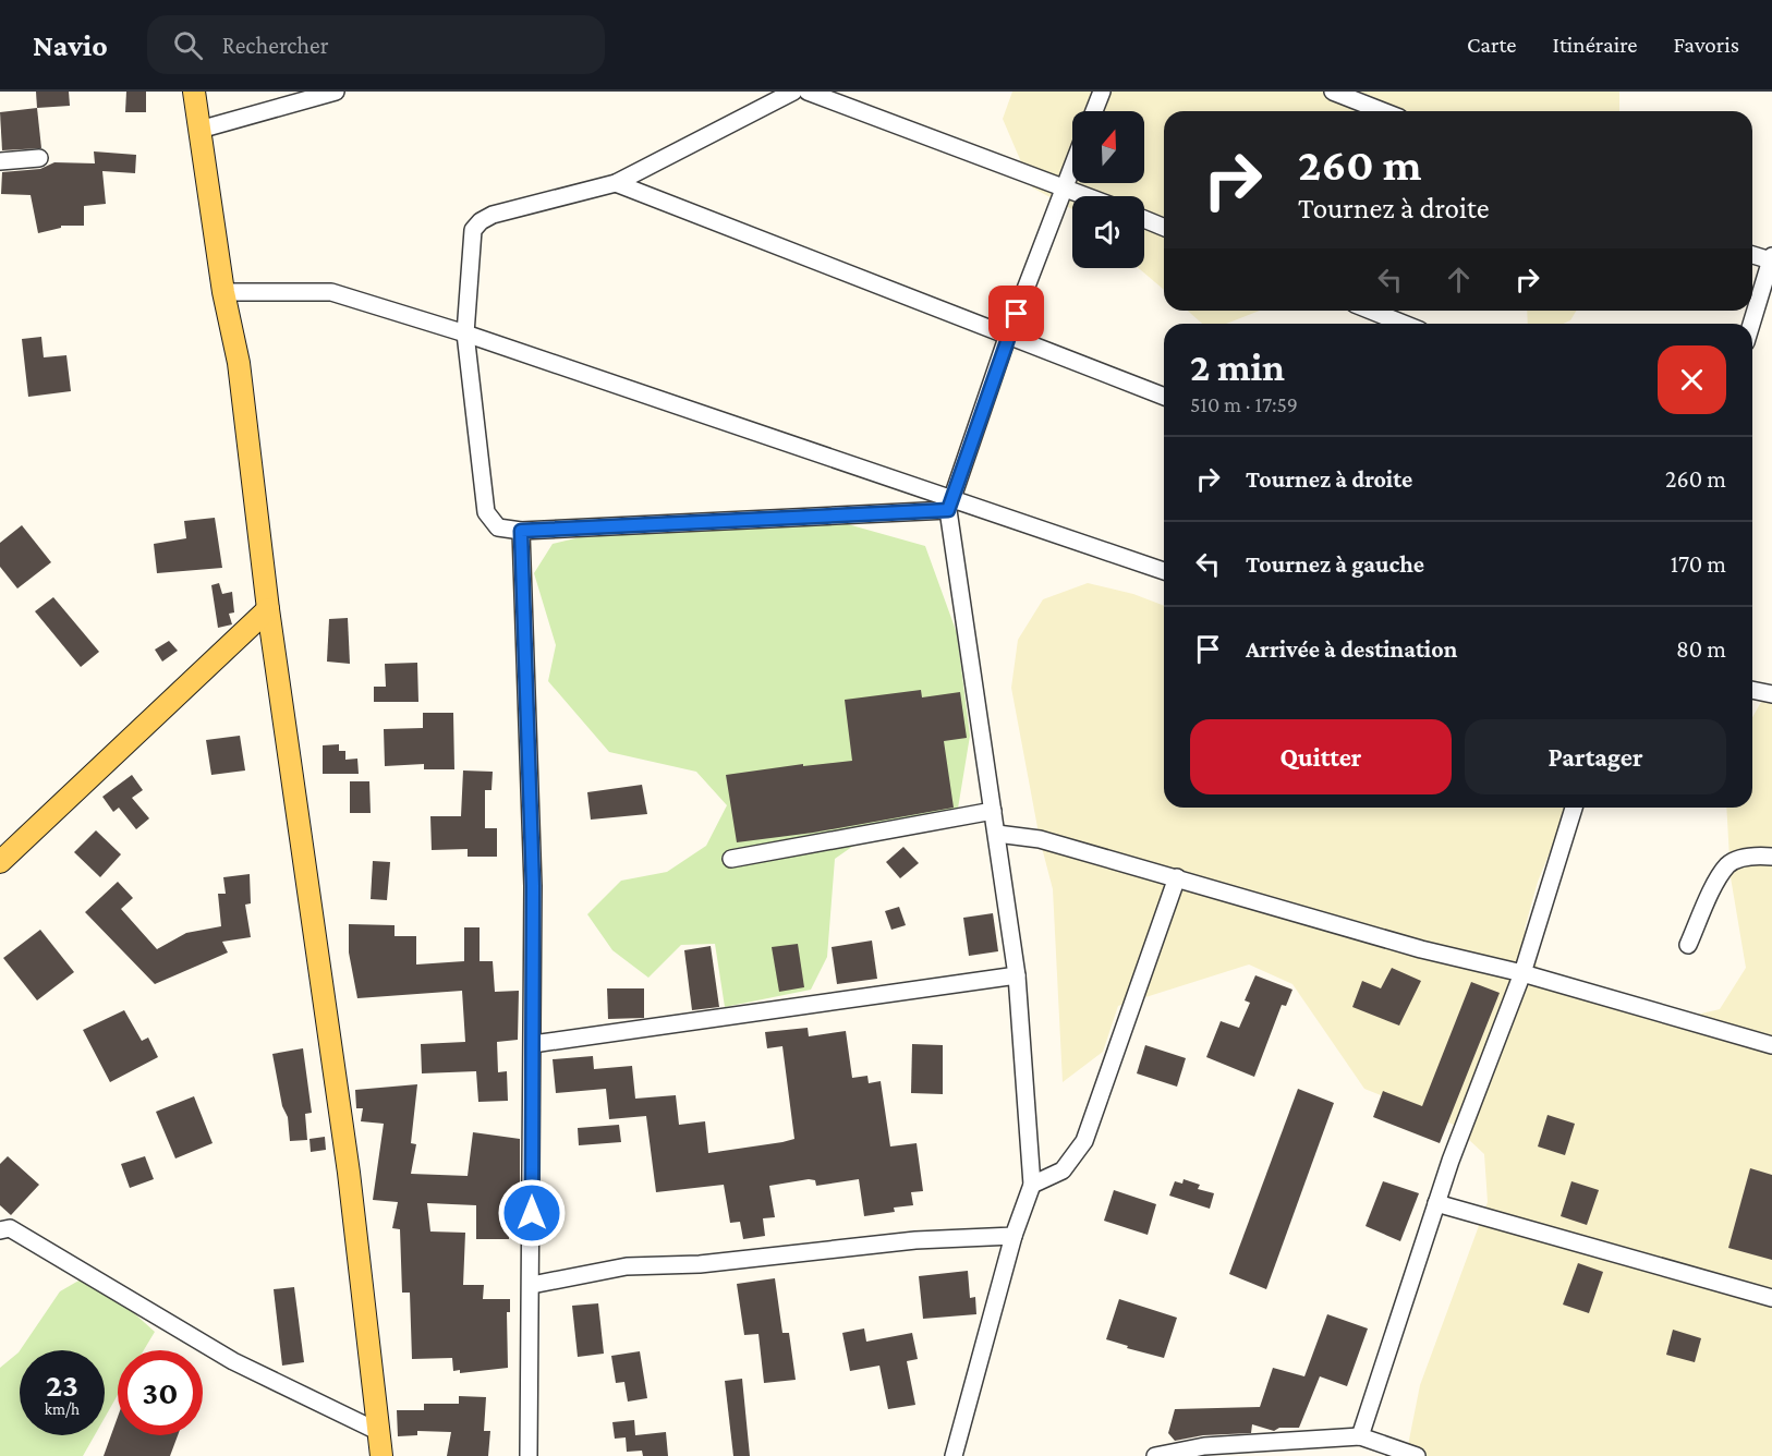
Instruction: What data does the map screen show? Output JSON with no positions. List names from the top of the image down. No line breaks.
{"north":"top","page":{"header":"Navio","search":"Rechercher","nav":["Carte","Itinéraire","Favoris"],"turn":["260 m","Tournez à droite"],"heading":["2 min","510 m · 17:59"],"list":[{"name":"Tournez à droite","value":"260 m"},{"name":"Tournez à gauche","value":"170 m"},{"name":"Arrivée à destination","value":"80 m"}],"buttons":["Quitter","Partager"],"speed":"23 km/h","limit":"30"}}
